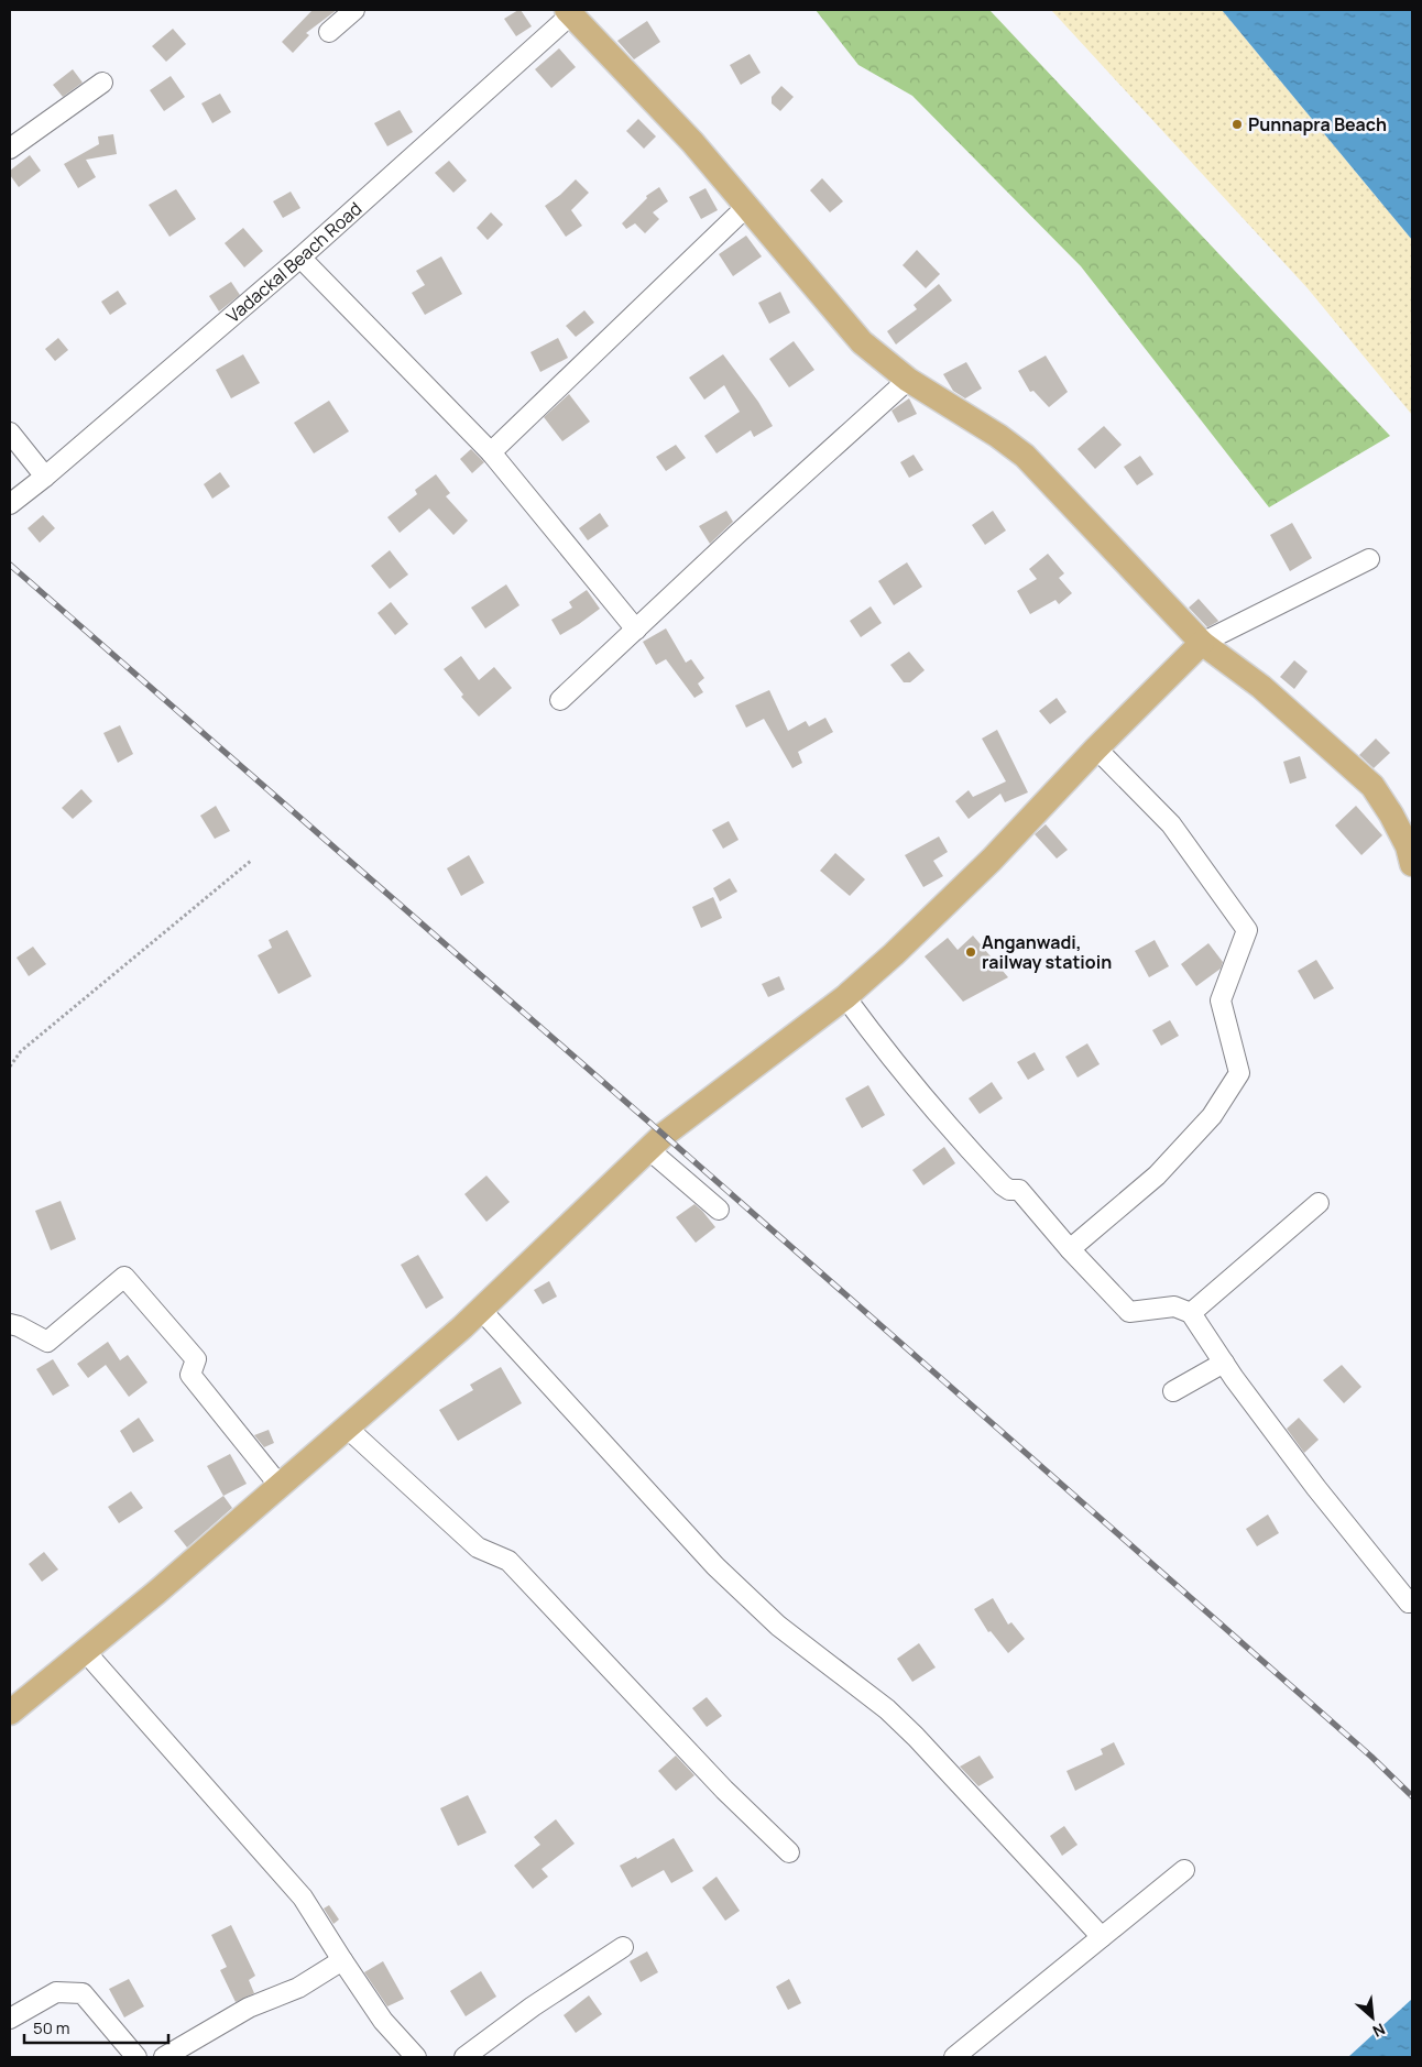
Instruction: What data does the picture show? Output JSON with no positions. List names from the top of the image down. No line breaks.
{"streets":{"street":["Vadackal Beach Road"]},"places":["Punnapra Beach","Anganwadi, railway statioin"],"scale_bar":"50 m","north":"bottom right"}
